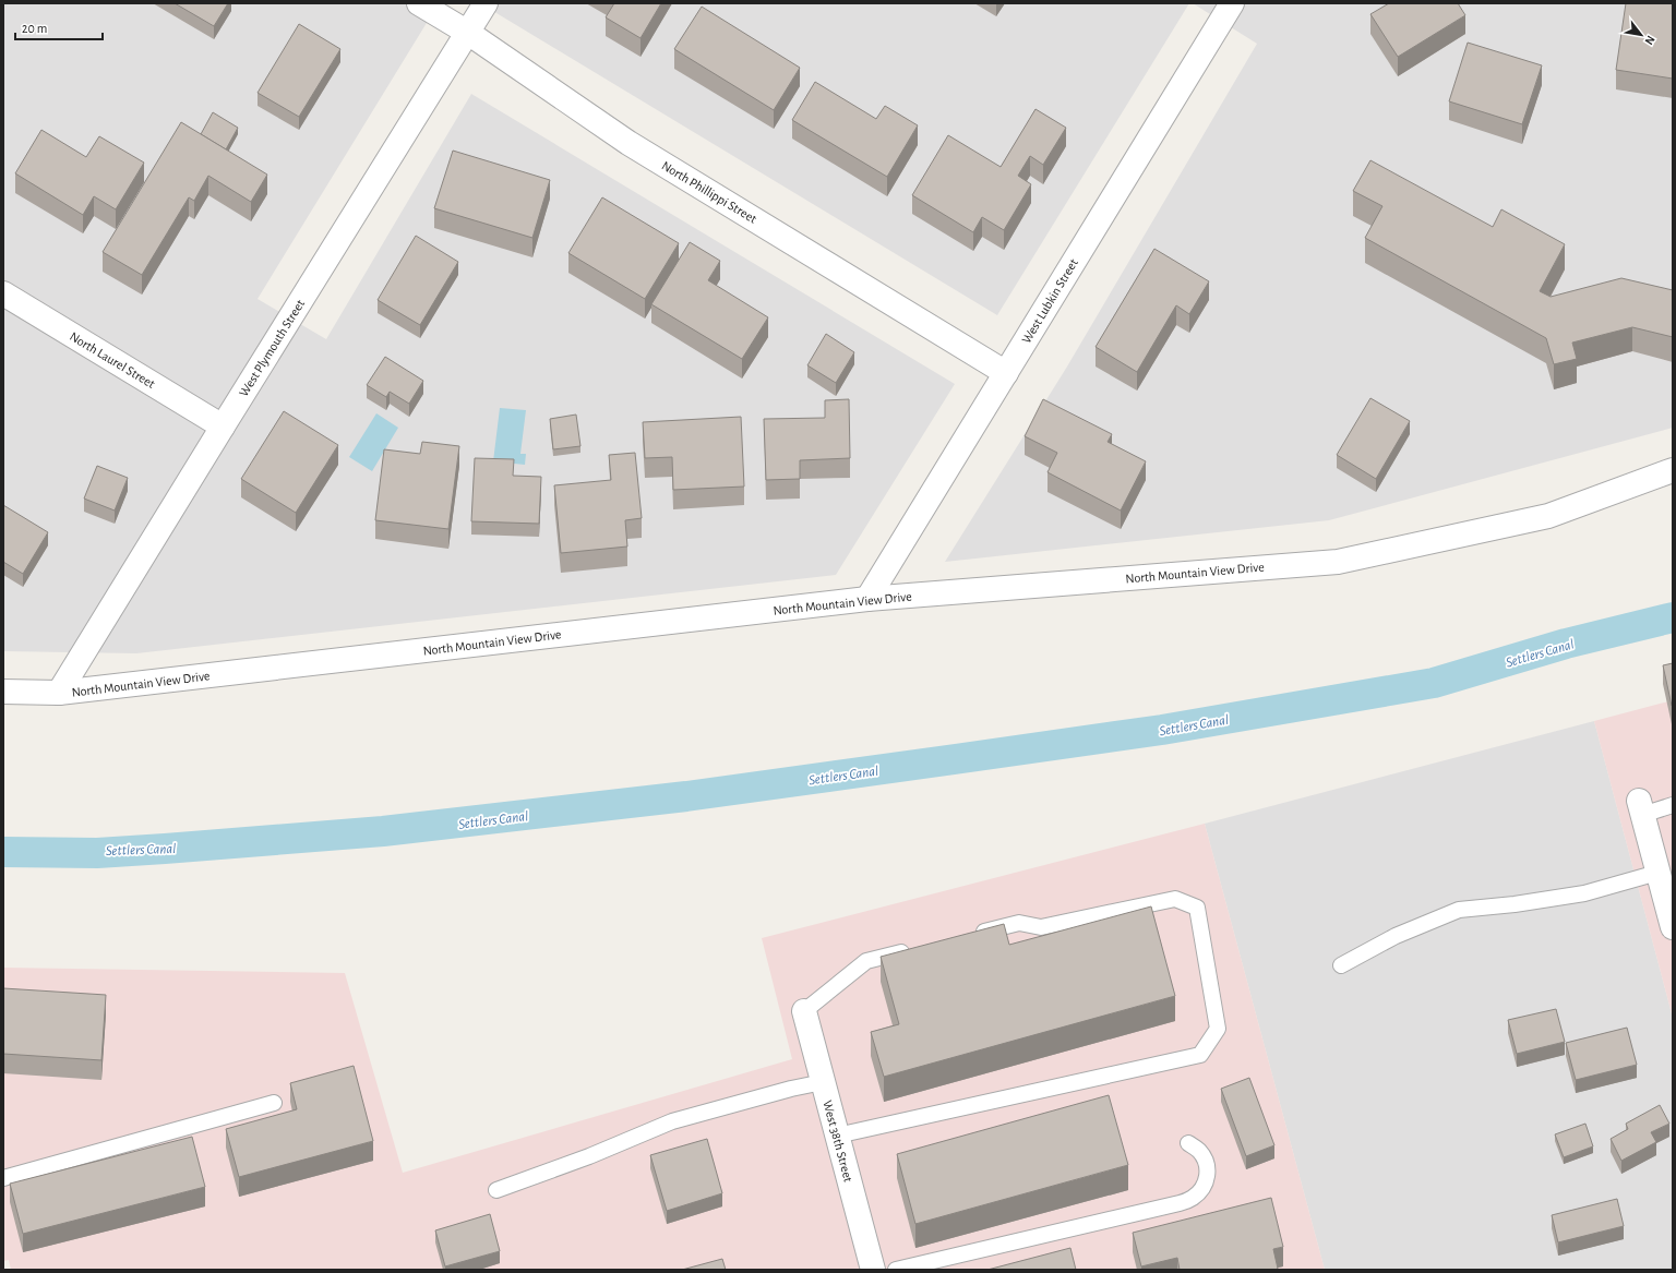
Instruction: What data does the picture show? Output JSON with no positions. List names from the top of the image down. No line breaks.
{"streets":{"street":["North Phillippi Street","West Lubkin Street","West Plymouth Street","North Laurel Street","North Mountain View Drive","West 38th Street"]},"crossings":[["North Phillippi Street","West Lubkin Street"],["North Phillippi Street","West Plymouth Street"],["West Lubkin Street","North Mountain View Drive"],["West Plymouth Street","North Laurel Street"],["West Plymouth Street","North Mountain View Drive"]],"water":["Settlers Canal"],"scale_bar":"20 m","north":"bottom right"}
